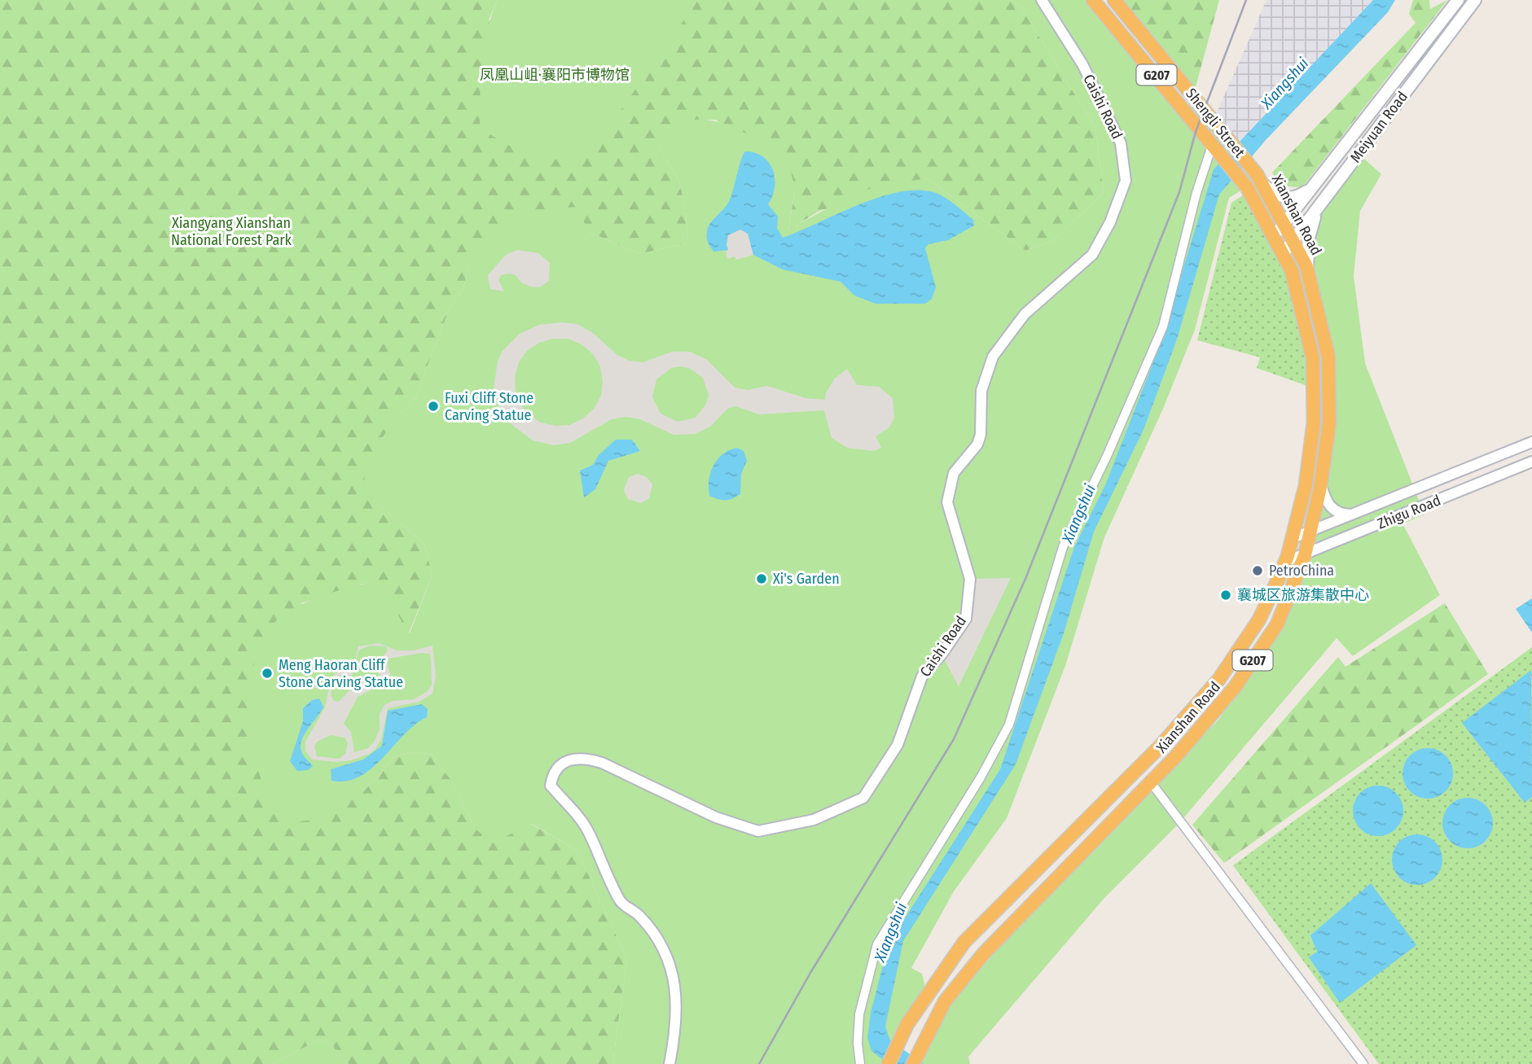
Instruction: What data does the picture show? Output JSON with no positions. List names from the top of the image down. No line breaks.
{"streets":{"highway":["G207","Shengli Street","Xianshan Road"],"main road":["Meiyuan Road"],"street":["Caishi Road","Zhigu Road"]},"crossings":[["Shengli Street","Xianshan Road"],["Meiyuan Road","Xianshan Road"],["Xianshan Road","Zhigu Road"]],"water":["Xiangshui"],"parks":["凤凰山岨·襄阳市博物馆","Xiangyang Xianshan National Forest Park"],"places":["Fuxi Cliff Stone Carving Statue","PetroChina","Xi's Garden","襄城区旅游集散中心","Meng Haoran Cliff Stone Carving Statue"]}
